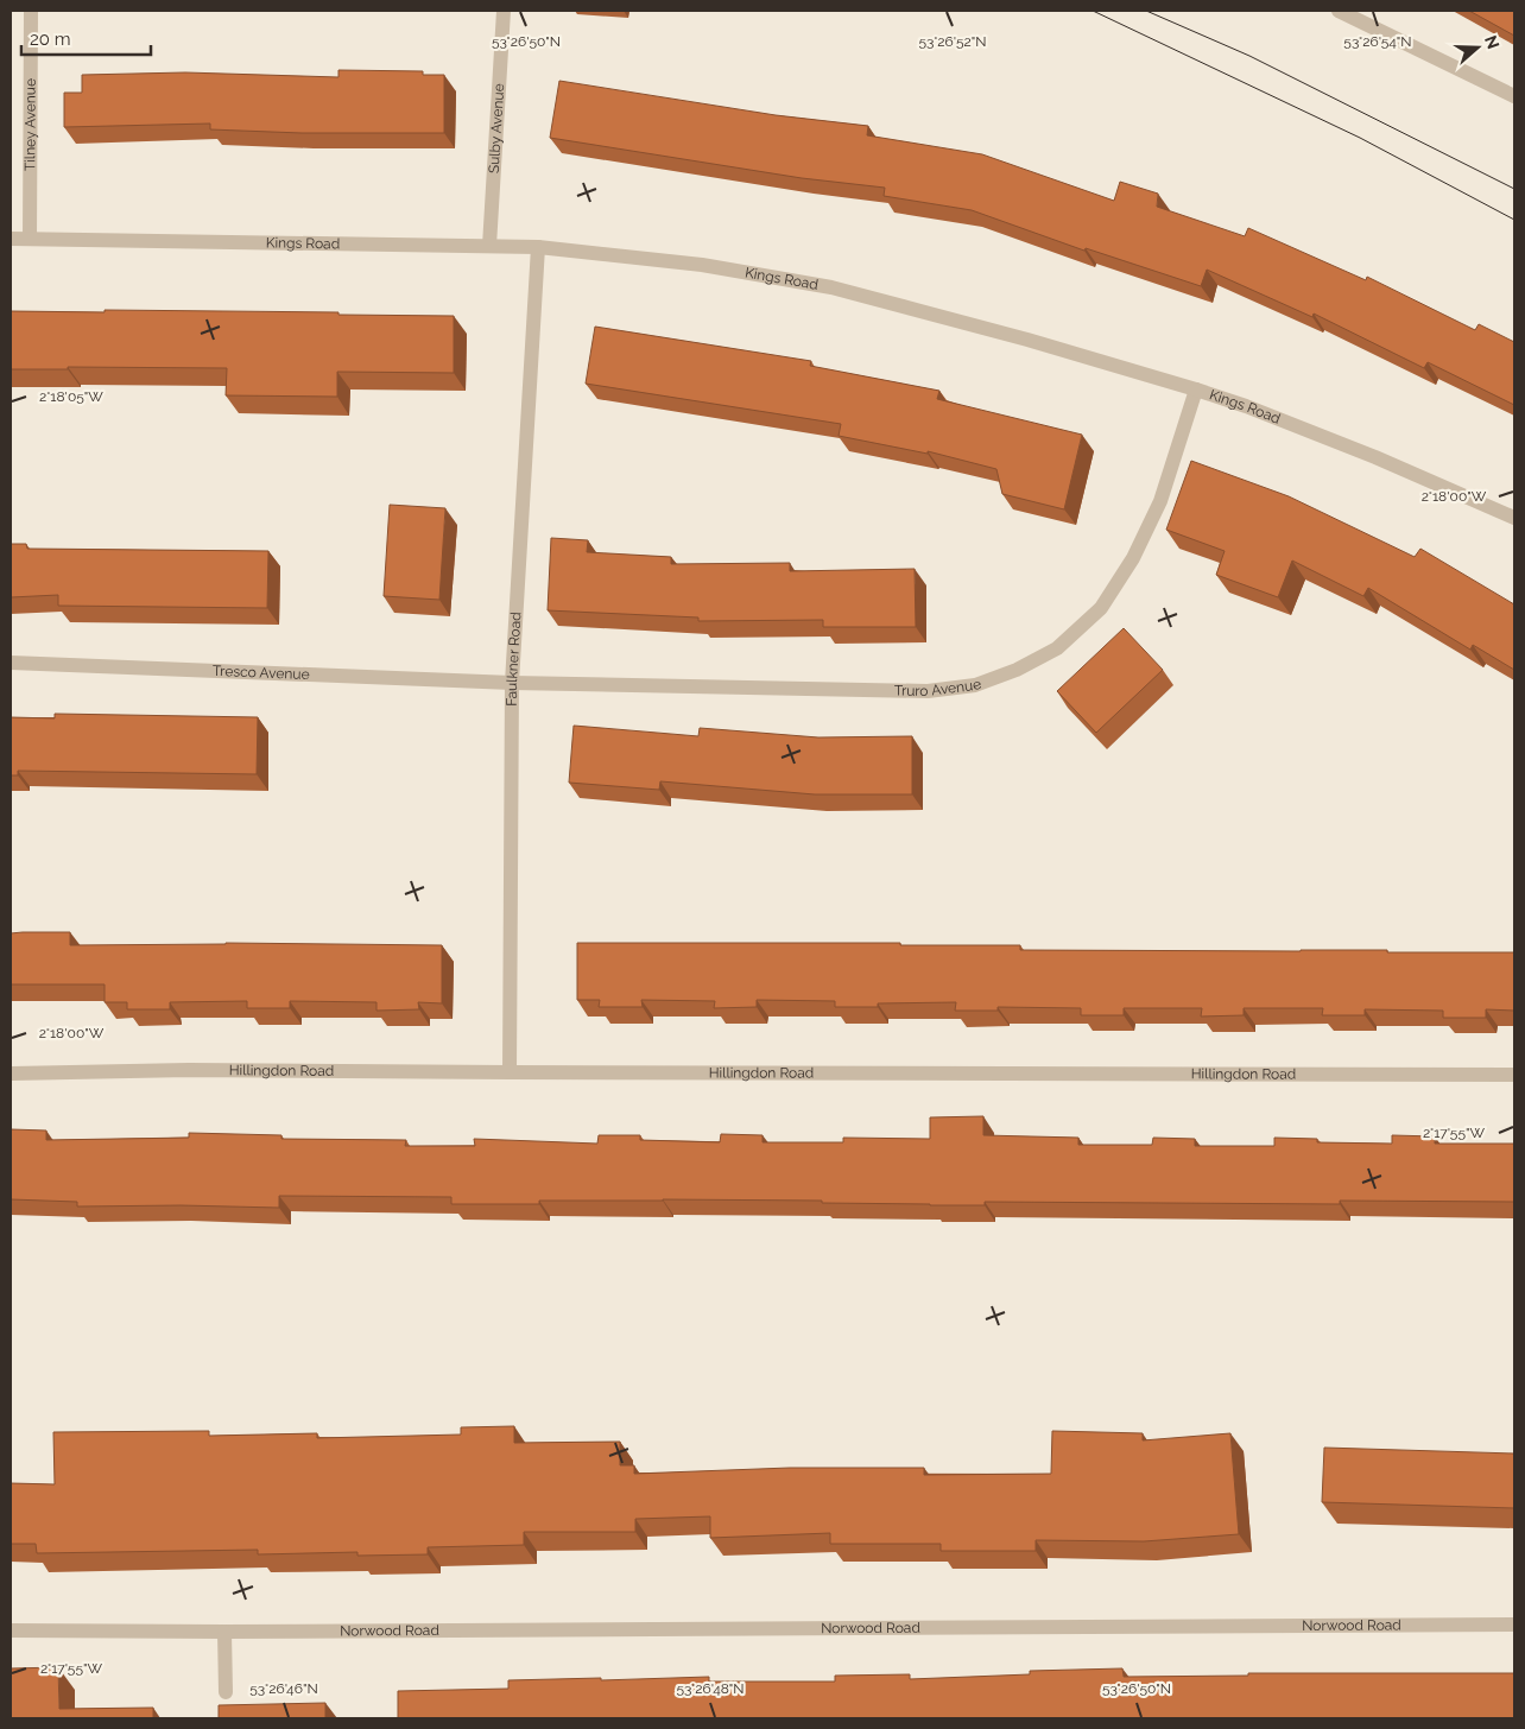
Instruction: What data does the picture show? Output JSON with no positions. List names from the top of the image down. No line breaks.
{"streets":{"street":["Tilney Avenue","Sulby Avenue","Kings Road","Faulkner Road","Tresco Avenue","Truro Avenue","Hillingdon Road","Norwood Road"]},"crossings":[["Tilney Avenue","Kings Road"],["Sulby Avenue","Kings Road"],["Kings Road","Faulkner Road"],["Kings Road","Truro Avenue"],["Faulkner Road","Tresco Avenue"],["Faulkner Road","Truro Avenue"],["Faulkner Road","Hillingdon Road"],["Tresco Avenue","Truro Avenue"]],"scale_bar":"20 m","north":"right","coordinates":["53°26'50\"N","53°26'54\"N","53°26'52\"N","2°18'05\"W","2°18'00\"W","2°17'55\"W","53°26'46\"N","53°26'48\"N"]}
